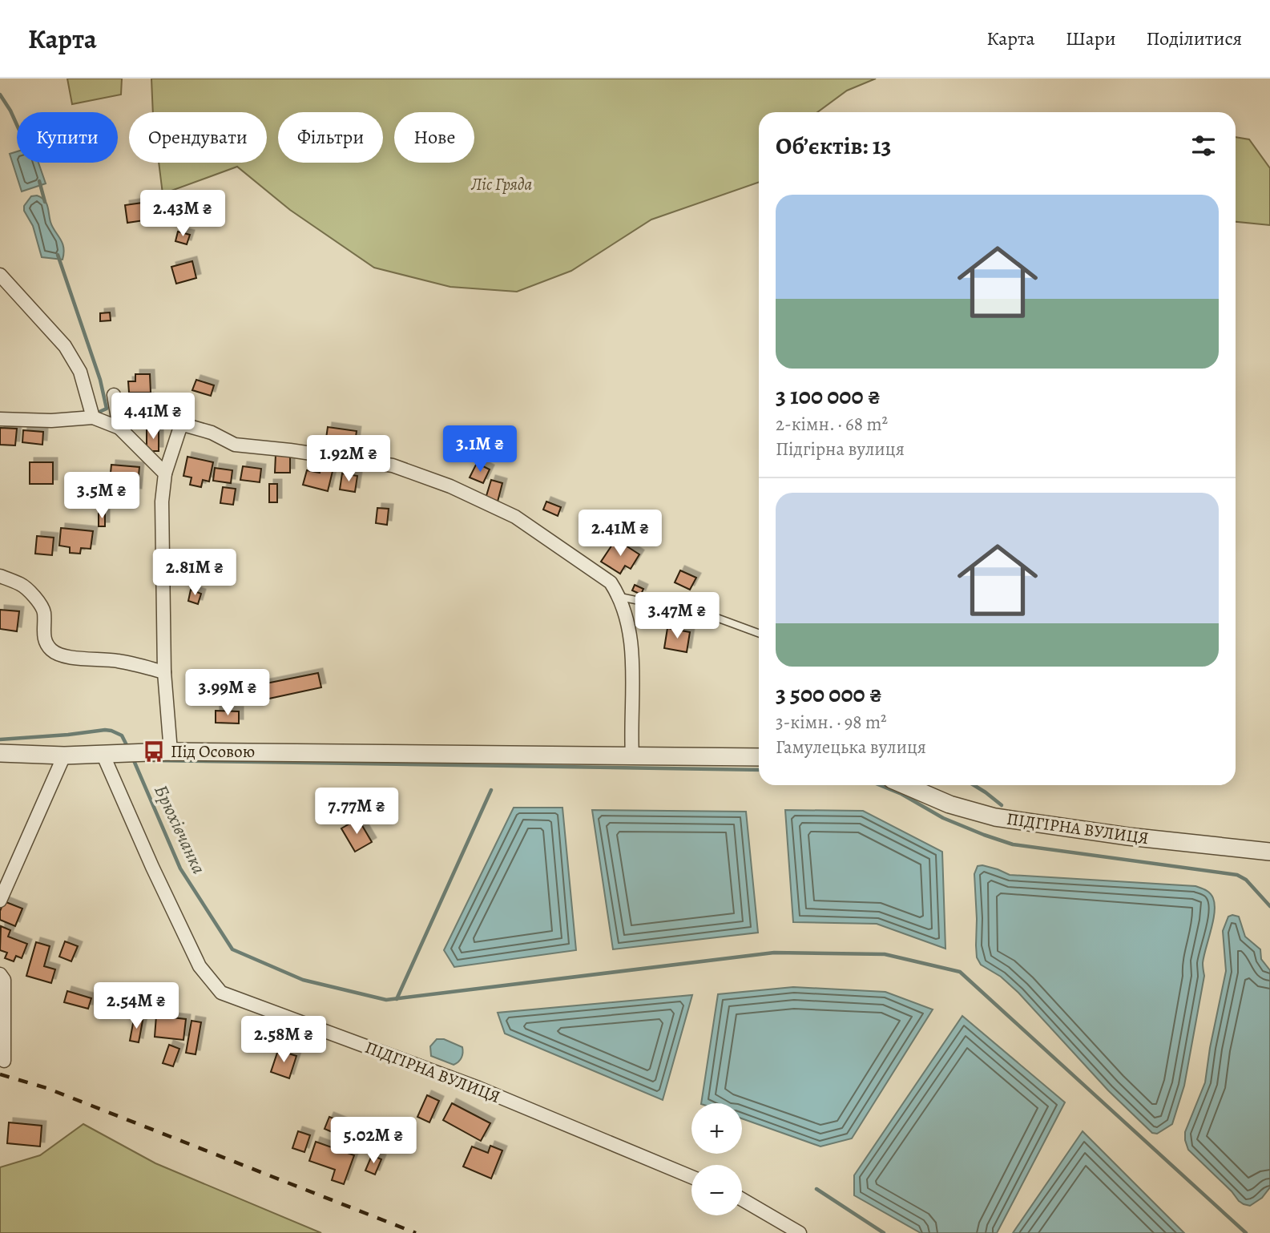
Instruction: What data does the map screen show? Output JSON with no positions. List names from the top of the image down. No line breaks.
{"streets":{"street":["ПІДГІРНА ВУЛИЦЯ"]},"water":["Брюхівчанка"],"parks":["Ліс Гряда"],"places":{"bus stop":["Під Осовою"]},"page":{"header":"Карта","nav":["Карта","Шари","Поділитися"],"chip":["Купити","Орендувати","Фільтри","Нове"],"heading":"Об’єктів: 13","list":[{"name":"3 100 000 ₴","note":"2-кімн. · 68 m² · Підгірна вулиця"},{"name":"3 500 000 ₴","note":"3-кімн. · 98 m² · Гамулецька вулиця"}],"price":["2.43M ₴","4.41M ₴","3.1M ₴","1.92M ₴","3.5M ₴","2.41M ₴","2.81M ₴","3.47M ₴","3.99M ₴","7.77M ₴","2.54M ₴","2.58M ₴","5.02M ₴"],"map_buttons":["+","−"]}}
